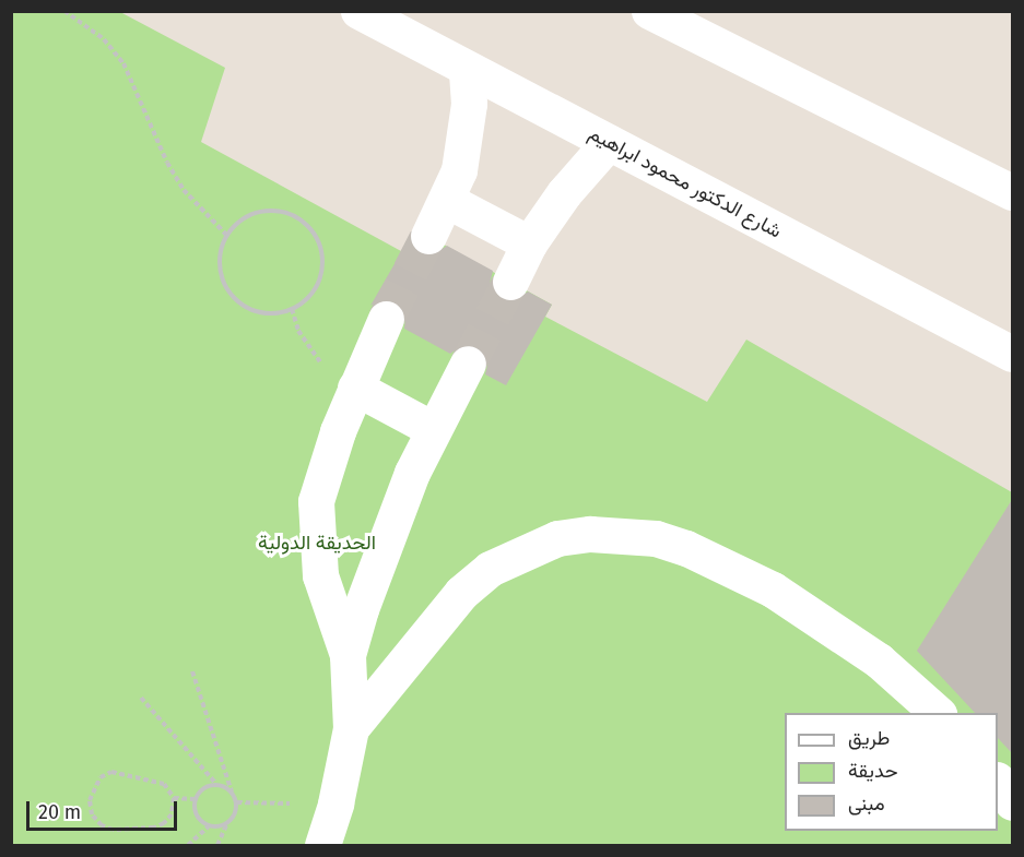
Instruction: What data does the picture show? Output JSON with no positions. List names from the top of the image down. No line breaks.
{"streets":{"street":["شارع الدكتور محمود ابراهيم"]},"parks":["الحديقة الدولية"],"legend":["طريق","حديقة","مبنى"],"scale_bar":"20 m"}
